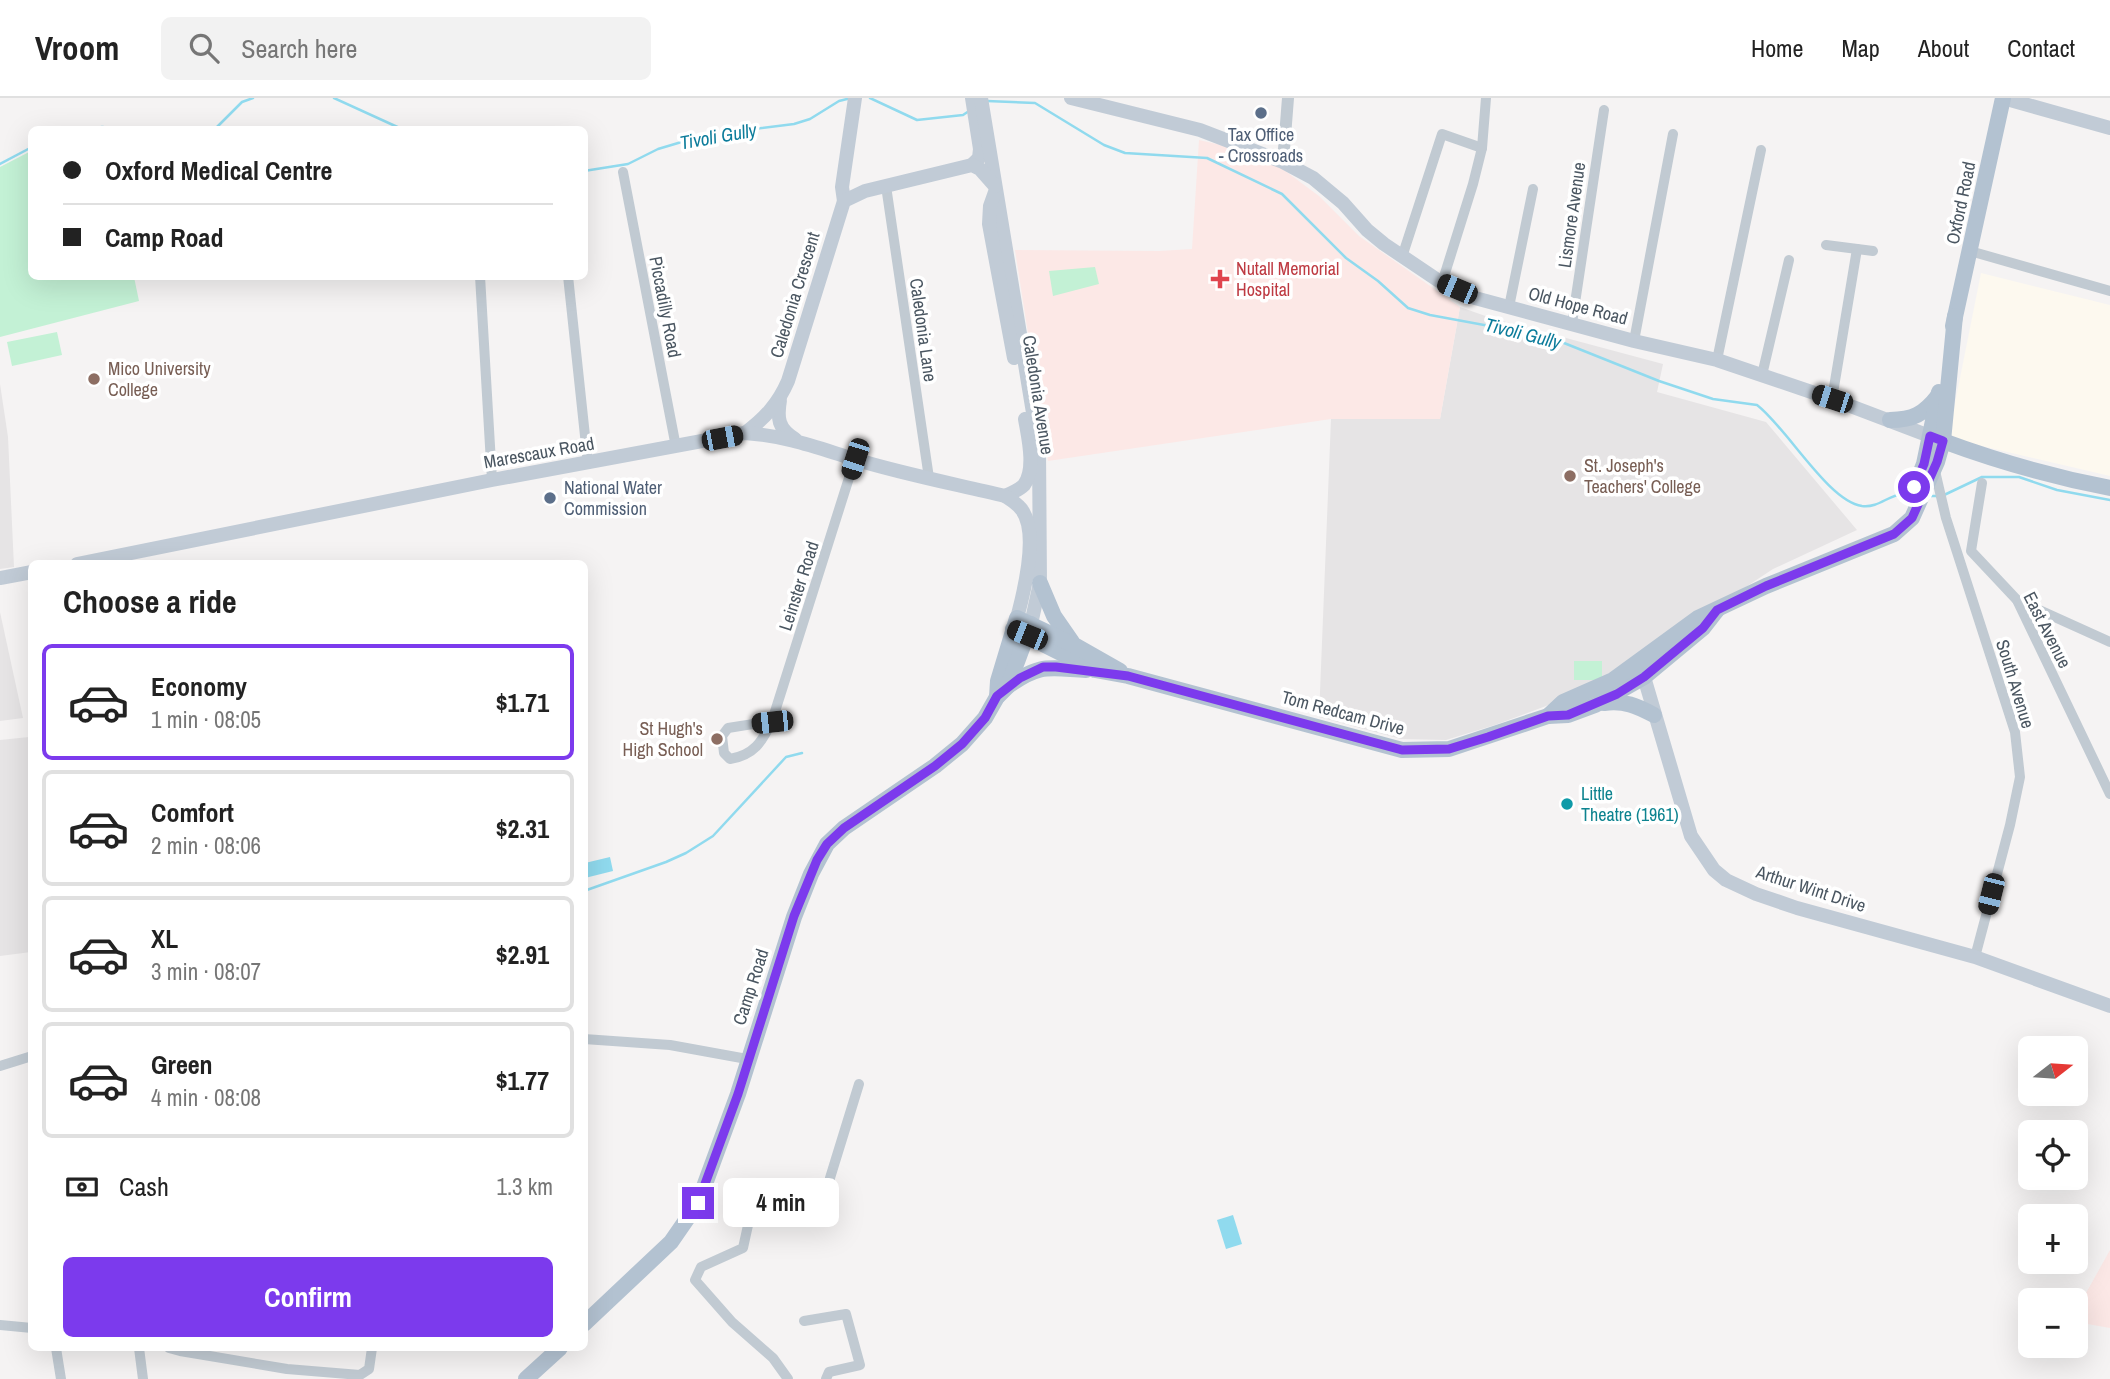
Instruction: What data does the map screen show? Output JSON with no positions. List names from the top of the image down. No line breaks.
{"streets":{"main road":["Oxford Road","Caledonia Crescent","Old Hope Road","Caledonia Avenue","Marescaux Road","Tom Redcam Drive","Arthur Wint Drive","Camp Road"],"street":["Lismore Avenue","Piccadilly Road","Caledonia Lane","Leinster Road","East Avenue","South Avenue"]},"crossings":[["Oxford Road","Old Hope Road"],["Oxford Road","Tom Redcam Drive"],["Lismore Avenue","Old Hope Road"],["Caledonia Crescent","Marescaux Road"],["Old Hope Road","Tom Redcam Drive"],["Piccadilly Road","Marescaux Road"],["Caledonia Lane","Marescaux Road"],["Caledonia Avenue","Marescaux Road"],["Caledonia Avenue","Tom Redcam Drive"],["Caledonia Avenue","Camp Road"],["Marescaux Road","Leinster Road"],["South Avenue","Tom Redcam Drive"],["South Avenue","Arthur Wint Drive"],["Tom Redcam Drive","Arthur Wint Drive"],["Tom Redcam Drive","Camp Road"]],"water":["Tivoli Gully"],"places":{"other":["Tax Office - Crossroads","Mico University College","St. Joseph's Teachers' College","National Water Commission","St Hugh's High School","Little Theatre (1961)"],"health":["Nutall Memorial Hospital"]},"north":"right","page":{"header":"Vroom","search":"Search here","nav":["Home","Map","About","Contact"],"banner":["Oxford Medical Centre","Camp Road"],"heading":"Choose a ride","list":[{"name":"Economy","note":"1 min · 08:05","value":"$1.71"},{"name":"Comfort","note":"2 min · 08:06","value":"$2.31"},{"name":"XL","note":"3 min · 08:07","value":"$2.91"},{"name":"Green","note":"4 min · 08:08","value":"$1.77"}],"map_buttons":["+","−"],"pay":["Cash","1.3 km"],"bubble":"4 min","buttons":"Confirm"}}
